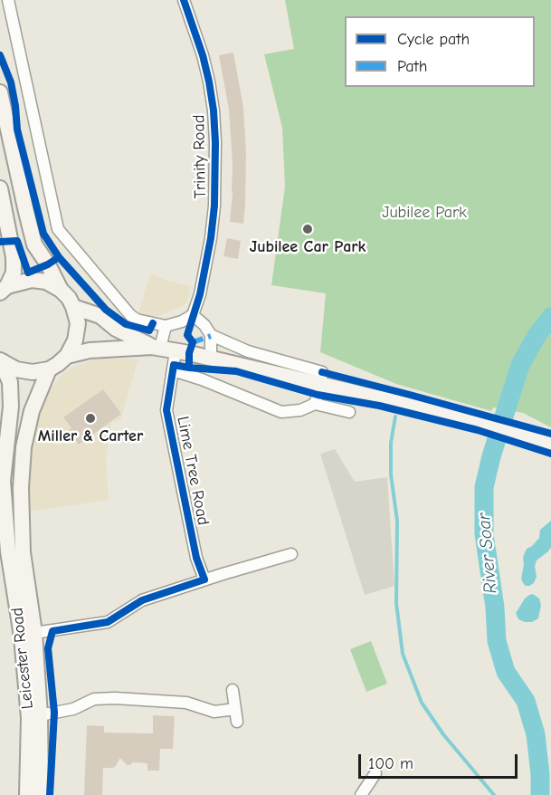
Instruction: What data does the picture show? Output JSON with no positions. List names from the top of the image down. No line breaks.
{"streets":{"main road":["Leicester Road"],"street":["Trinity Road","Lime Tree Road"]},"water":["River Soar"],"parks":["Jubilee Park"],"places":["Jubilee Car Park","Miller & Carter"],"legend":["Cycle path","Path"],"scale_bar":"100 m"}
